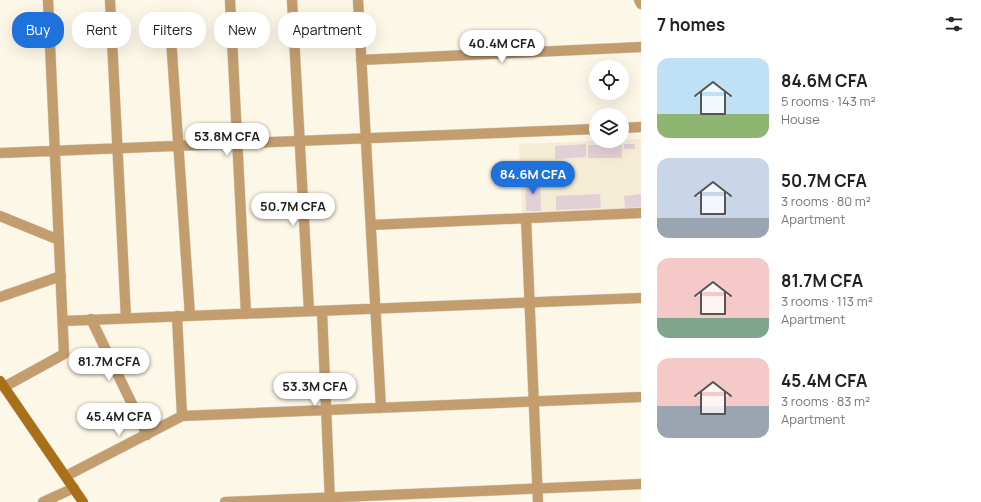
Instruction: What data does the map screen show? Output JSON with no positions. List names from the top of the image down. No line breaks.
{"page":{"heading":"7 homes","chip":["Buy","Rent","Filters","New","Apartment"],"price":["40.4M CFA","53.8M CFA","84.6M CFA","50.7M CFA","81.7M CFA","53.3M CFA","45.4M CFA"],"list":[{"name":"84.6M CFA","note":"5 rooms · 143 m² · House"},{"name":"50.7M CFA","note":"3 rooms · 80 m² · Apartment"},{"name":"81.7M CFA","note":"3 rooms · 113 m² · Apartment"},{"name":"45.4M CFA","note":"3 rooms · 83 m² · Apartment"}]}}
